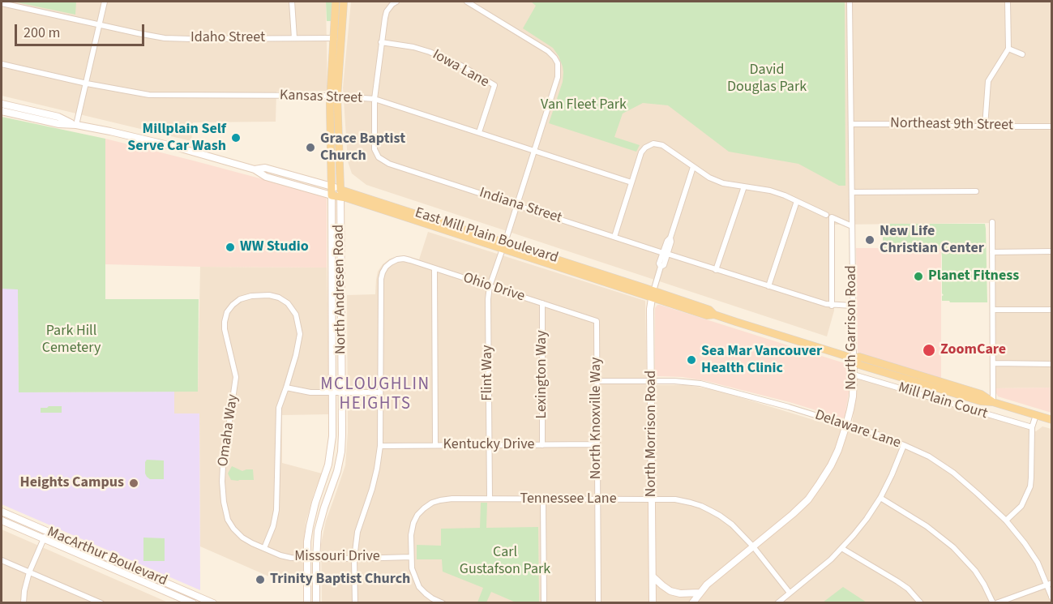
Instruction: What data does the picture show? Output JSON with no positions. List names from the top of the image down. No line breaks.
{"streets":{"main road":["East Mill Plain Boulevard","North Andresen Road"],"street":["Idaho Street","Iowa Lane","Kansas Street","Northeast 9th Street","Indiana Street","Ohio Drive","North Garrison Road","Flint Way","Lexington Way","Mill Plain Court","North Knoxville Way","Delaware Lane","Omaha Way","North Morrison Road","Kentucky Drive","Tennessee Lane","MacArthur Boulevard","Missouri Drive"]},"crossings":[["Idaho Street","North Andresen Road"],["Iowa Lane","Kansas Street"],["Kansas Street","Indiana Street"],["Kansas Street","North Andresen Road"],["Kansas Street","Flint Way"],["Northeast 9th Street","North Garrison Road"],["Indiana Street","North Garrison Road"],["Indiana Street","Flint Way"],["Indiana Street","North Morrison Road"],["East Mill Plain Boulevard","North Andresen Road"],["East Mill Plain Boulevard","North Garrison Road"],["East Mill Plain Boulevard","Flint Way"],["East Mill Plain Boulevard","North Morrison Road"],["Ohio Drive","Flint Way"],["Ohio Drive","Lexington Way"],["Ohio Drive","North Knoxville Way"],["North Andresen Road","Missouri Drive"],["North Garrison Road","Mill Plain Court"],["North Garrison Road","Delaware Lane"],["North Garrison Road","Tennessee Lane"],["Flint Way","Kentucky Drive"],["Flint Way","Tennessee Lane"],["Lexington Way","Kentucky Drive"],["North Knoxville Way","Delaware Lane"],["North Knoxville Way","Kentucky Drive"],["North Knoxville Way","Tennessee Lane"],["Delaware Lane","North Morrison Road"],["Omaha Way","Missouri Drive"],["North Morrison Road","Tennessee Lane"],["Tennessee Lane","Missouri Drive"]],"districts":["MCLOUGHLIN HEIGHTS"],"parks":["David Douglas Park","Van Fleet Park","Park Hill Cemetery","Carl Gustafson Park"],"places":["Millplain Self Serve Car Wash","Grace Baptist Church","New Life Christian Center","WW Studio","Planet Fitness","ZoomCare","Sea Mar Vancouver Health Clinic","Heights Campus","Trinity Baptist Church"],"scale_bar":"200 m"}
